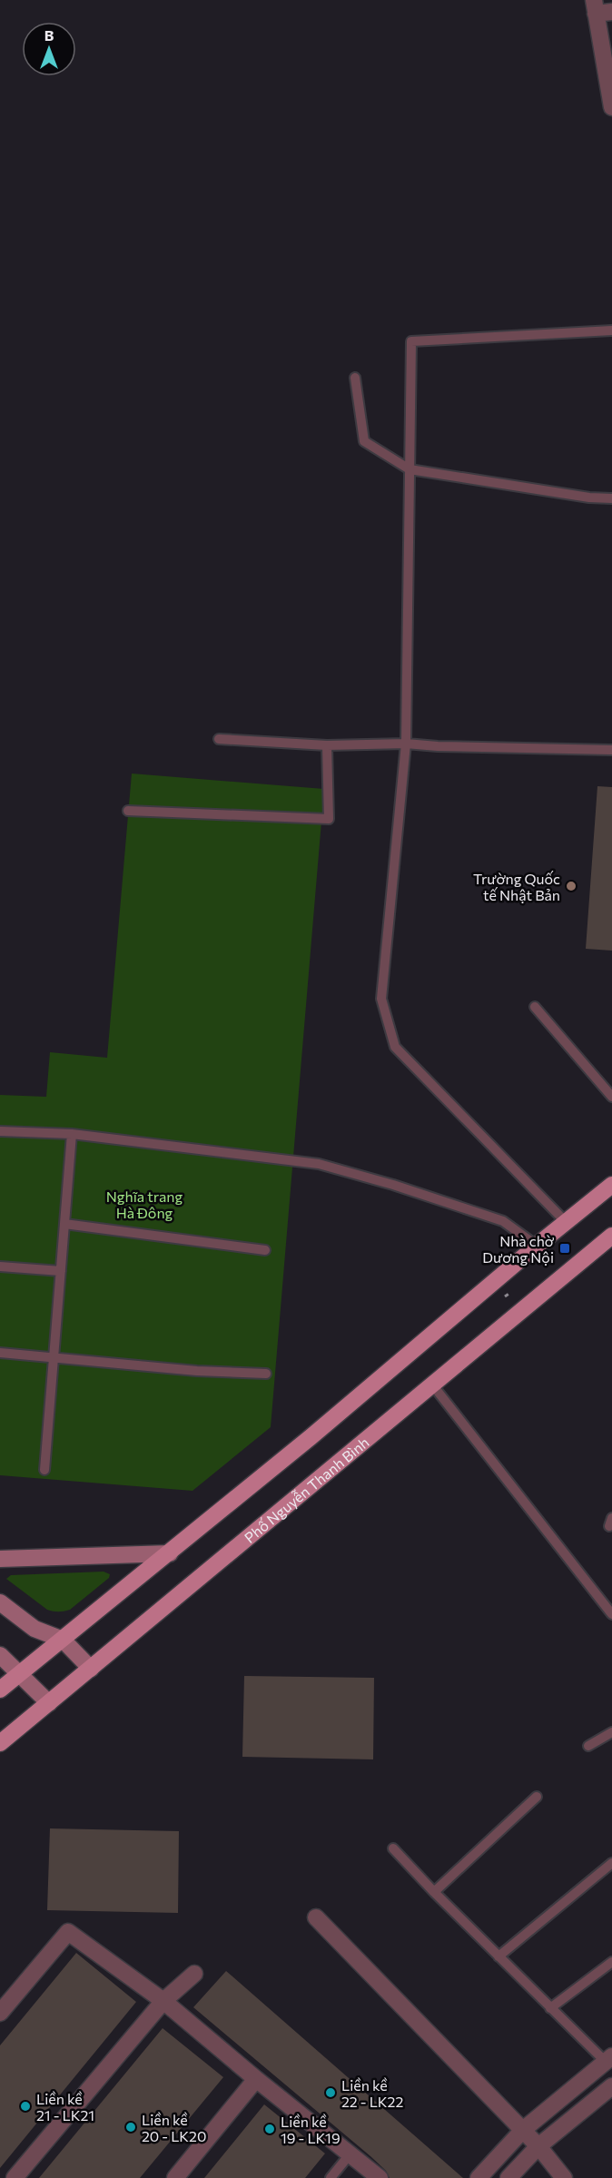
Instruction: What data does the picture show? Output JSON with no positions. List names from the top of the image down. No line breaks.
{"streets":{"main road":["Phố Nguyễn Thanh Bình"]},"parks":["Nghĩa trang Hà Đông"],"places":{"other":["Trường Quốc tế Nhật Bản","Liền kề 22 - LK22","Liền kề 21 - LK21","Liền kề 20 - LK20","Liền kề 19 - LK19"],"transit":["Nhà chờ Dương Nội"]},"north":"top"}
